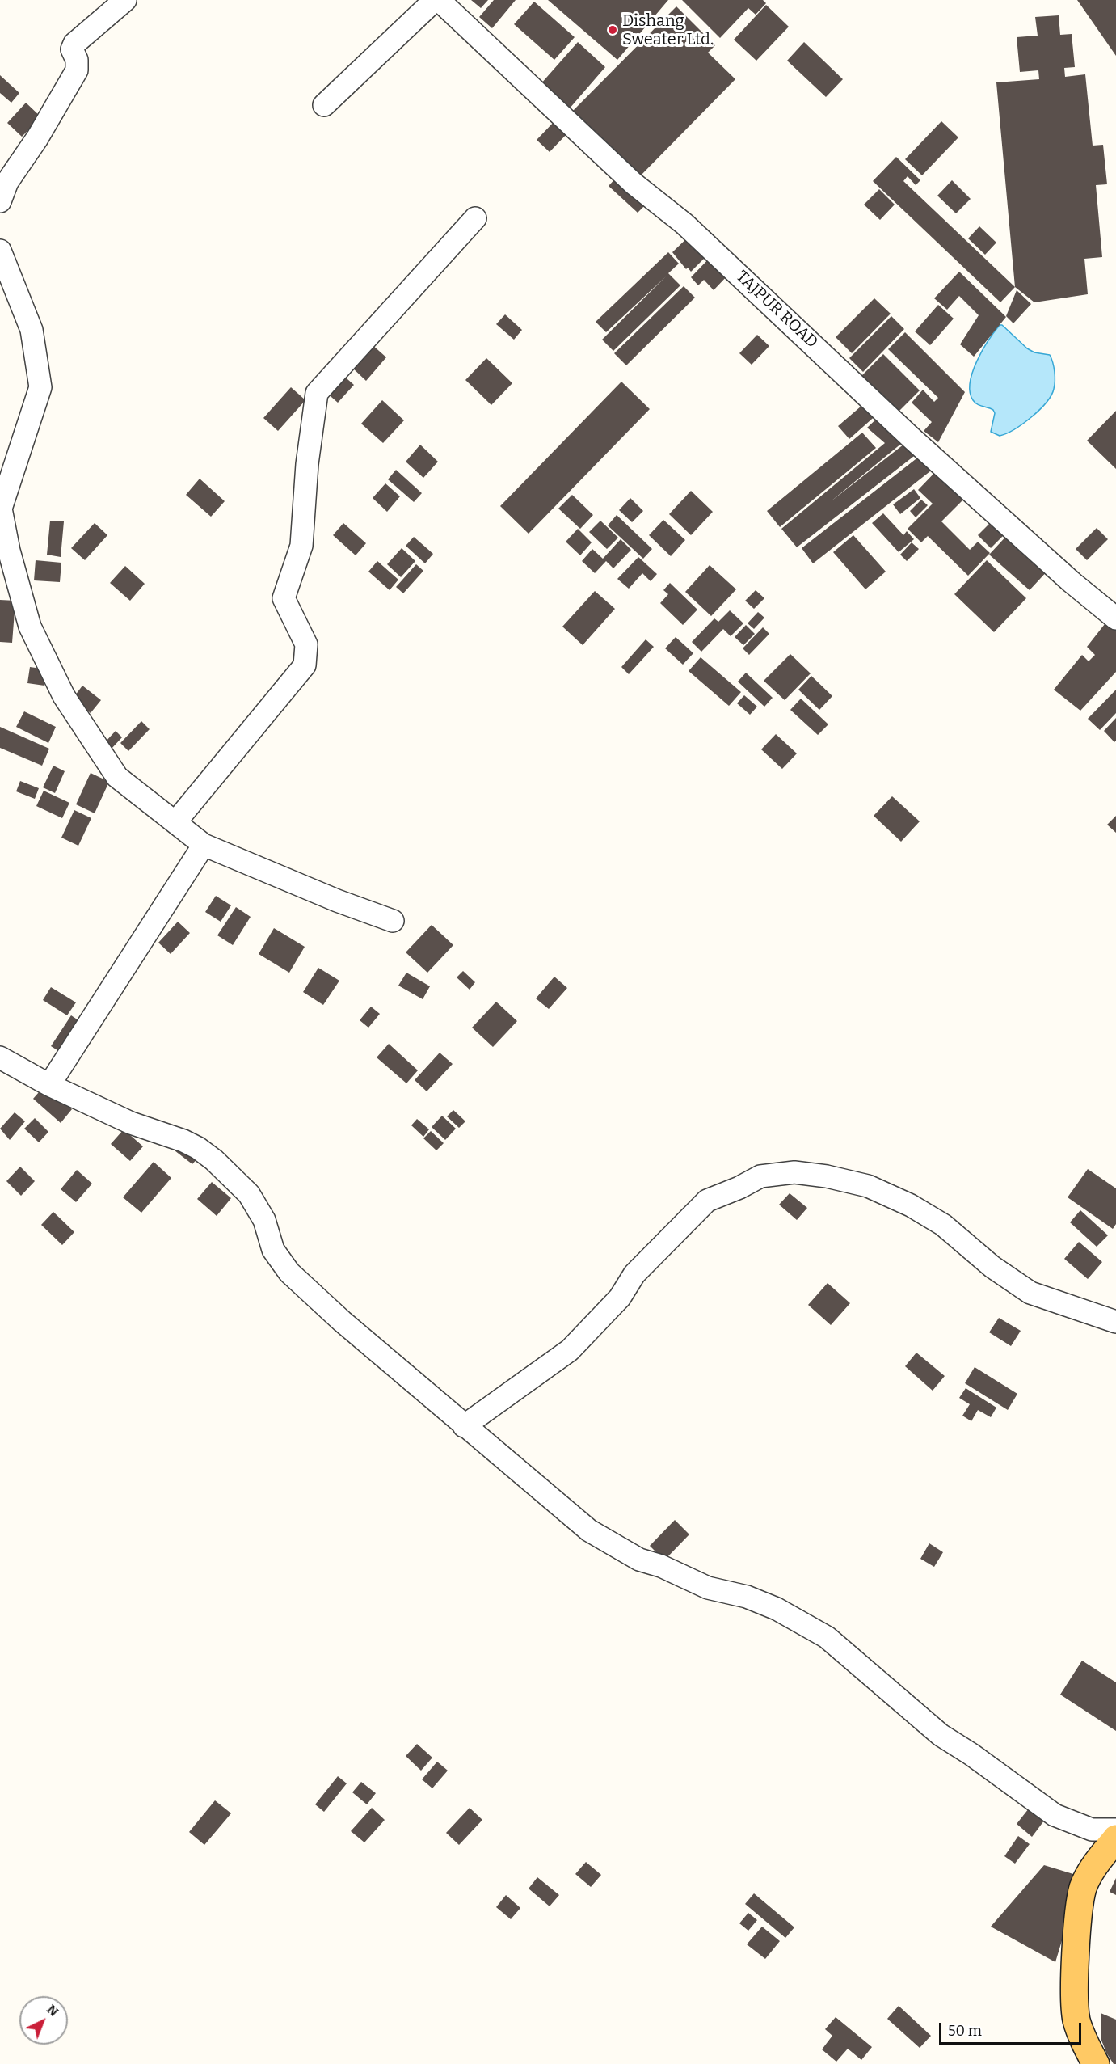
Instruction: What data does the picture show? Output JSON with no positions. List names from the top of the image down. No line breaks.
{"streets":{"street":["TAJPUR ROAD"]},"places":["Dishang Sweater Ltd."],"scale_bar":"50 m","north":"top right"}
